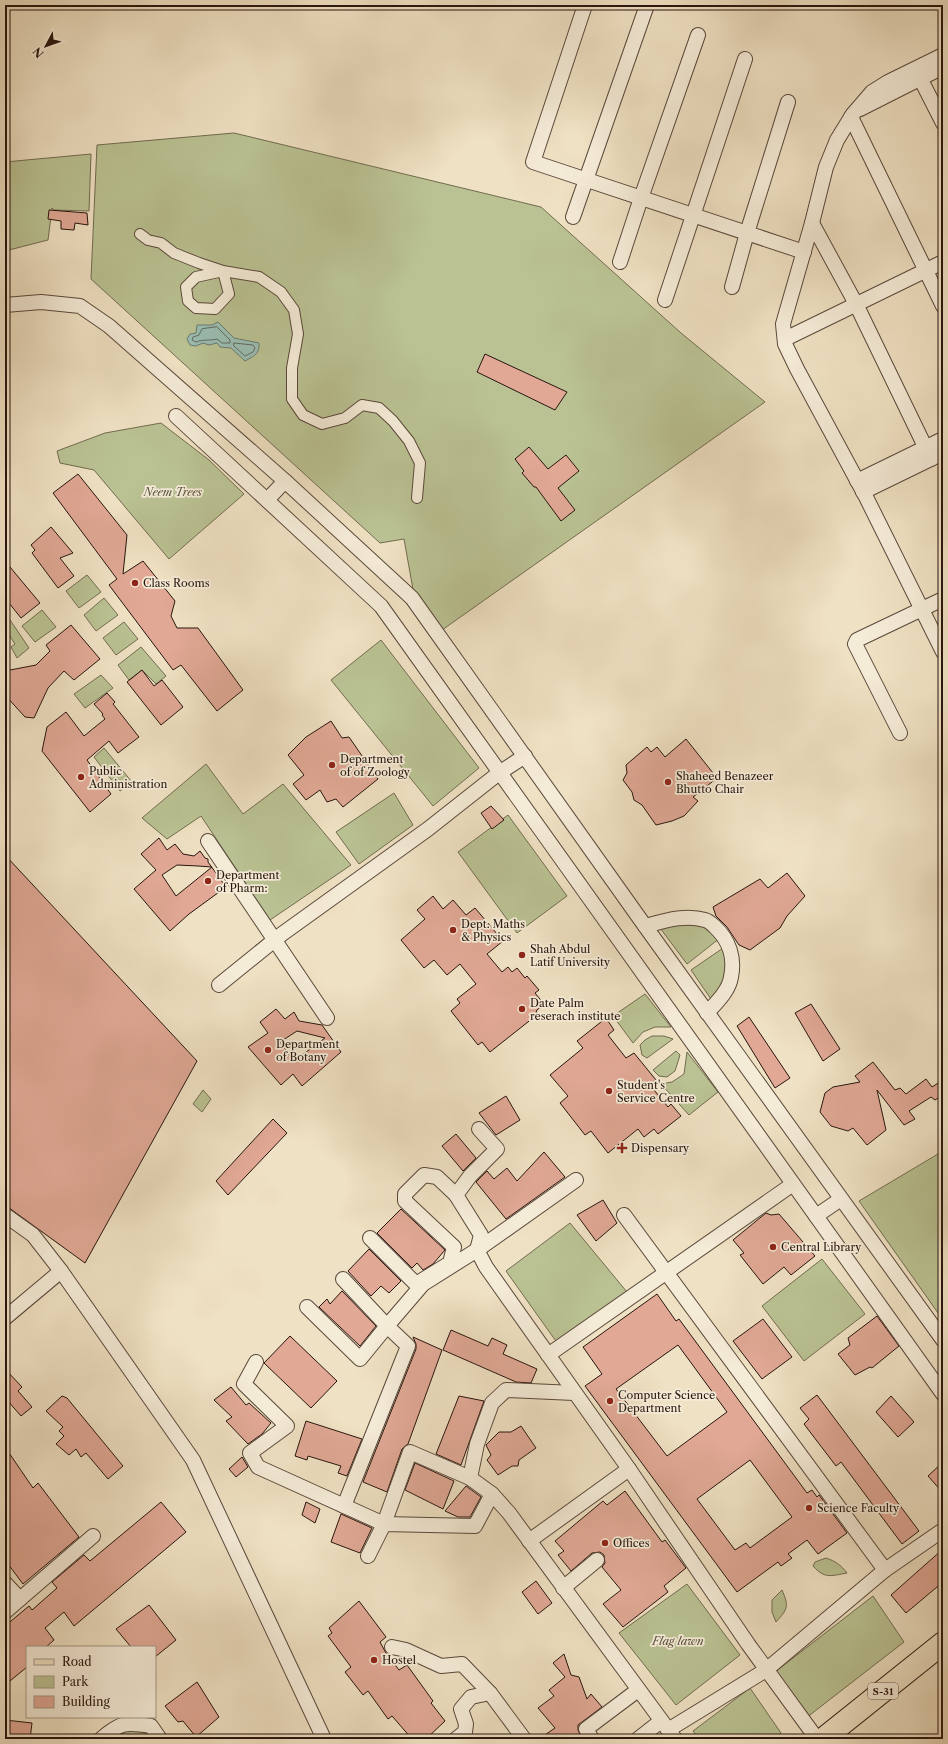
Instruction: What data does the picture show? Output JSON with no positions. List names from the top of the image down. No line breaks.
{"streets":{"main road":["S-31"]},"parks":["Neem Trees","Flag lawn"],"places":{"other":["Class Rooms","Department of of Zoology","Public Administration","Shaheed Benazeer Bhutto Chair","Department of Pharm:","Dept. Maths & Physics","Shah Abdul Latif University","Date Palm reserach institute","Department of Botany","Student's Service Centre","Central Library","Computer Science Department","Science Faculty","Offices","Hostel"],"health":["Dispensary"]},"legend":["Road","Park","Building"],"north":"bottom left"}
